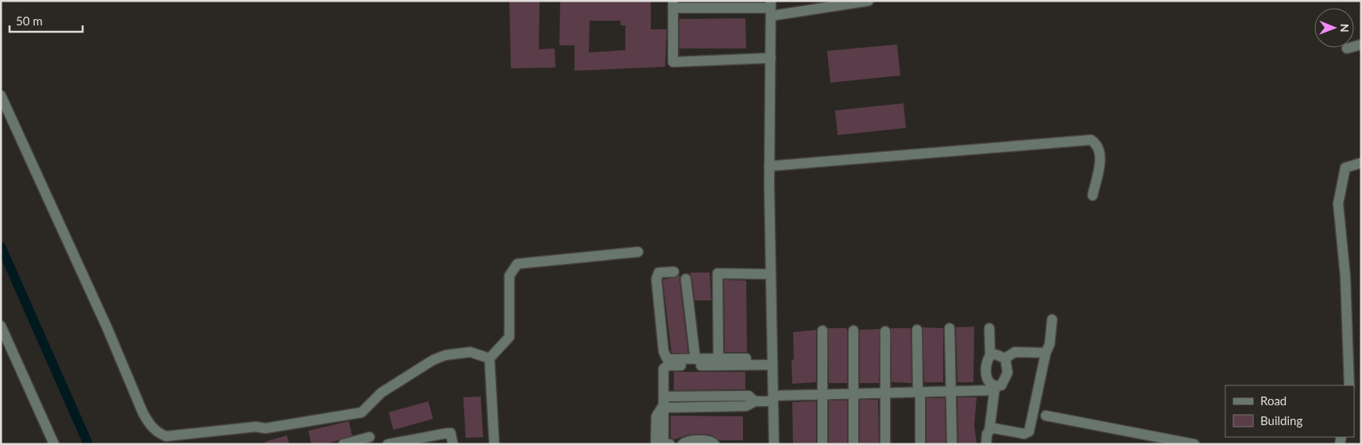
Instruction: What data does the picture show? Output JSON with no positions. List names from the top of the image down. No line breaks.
{"legend":["Road","Building"],"scale_bar":"50 m","north":"right"}
